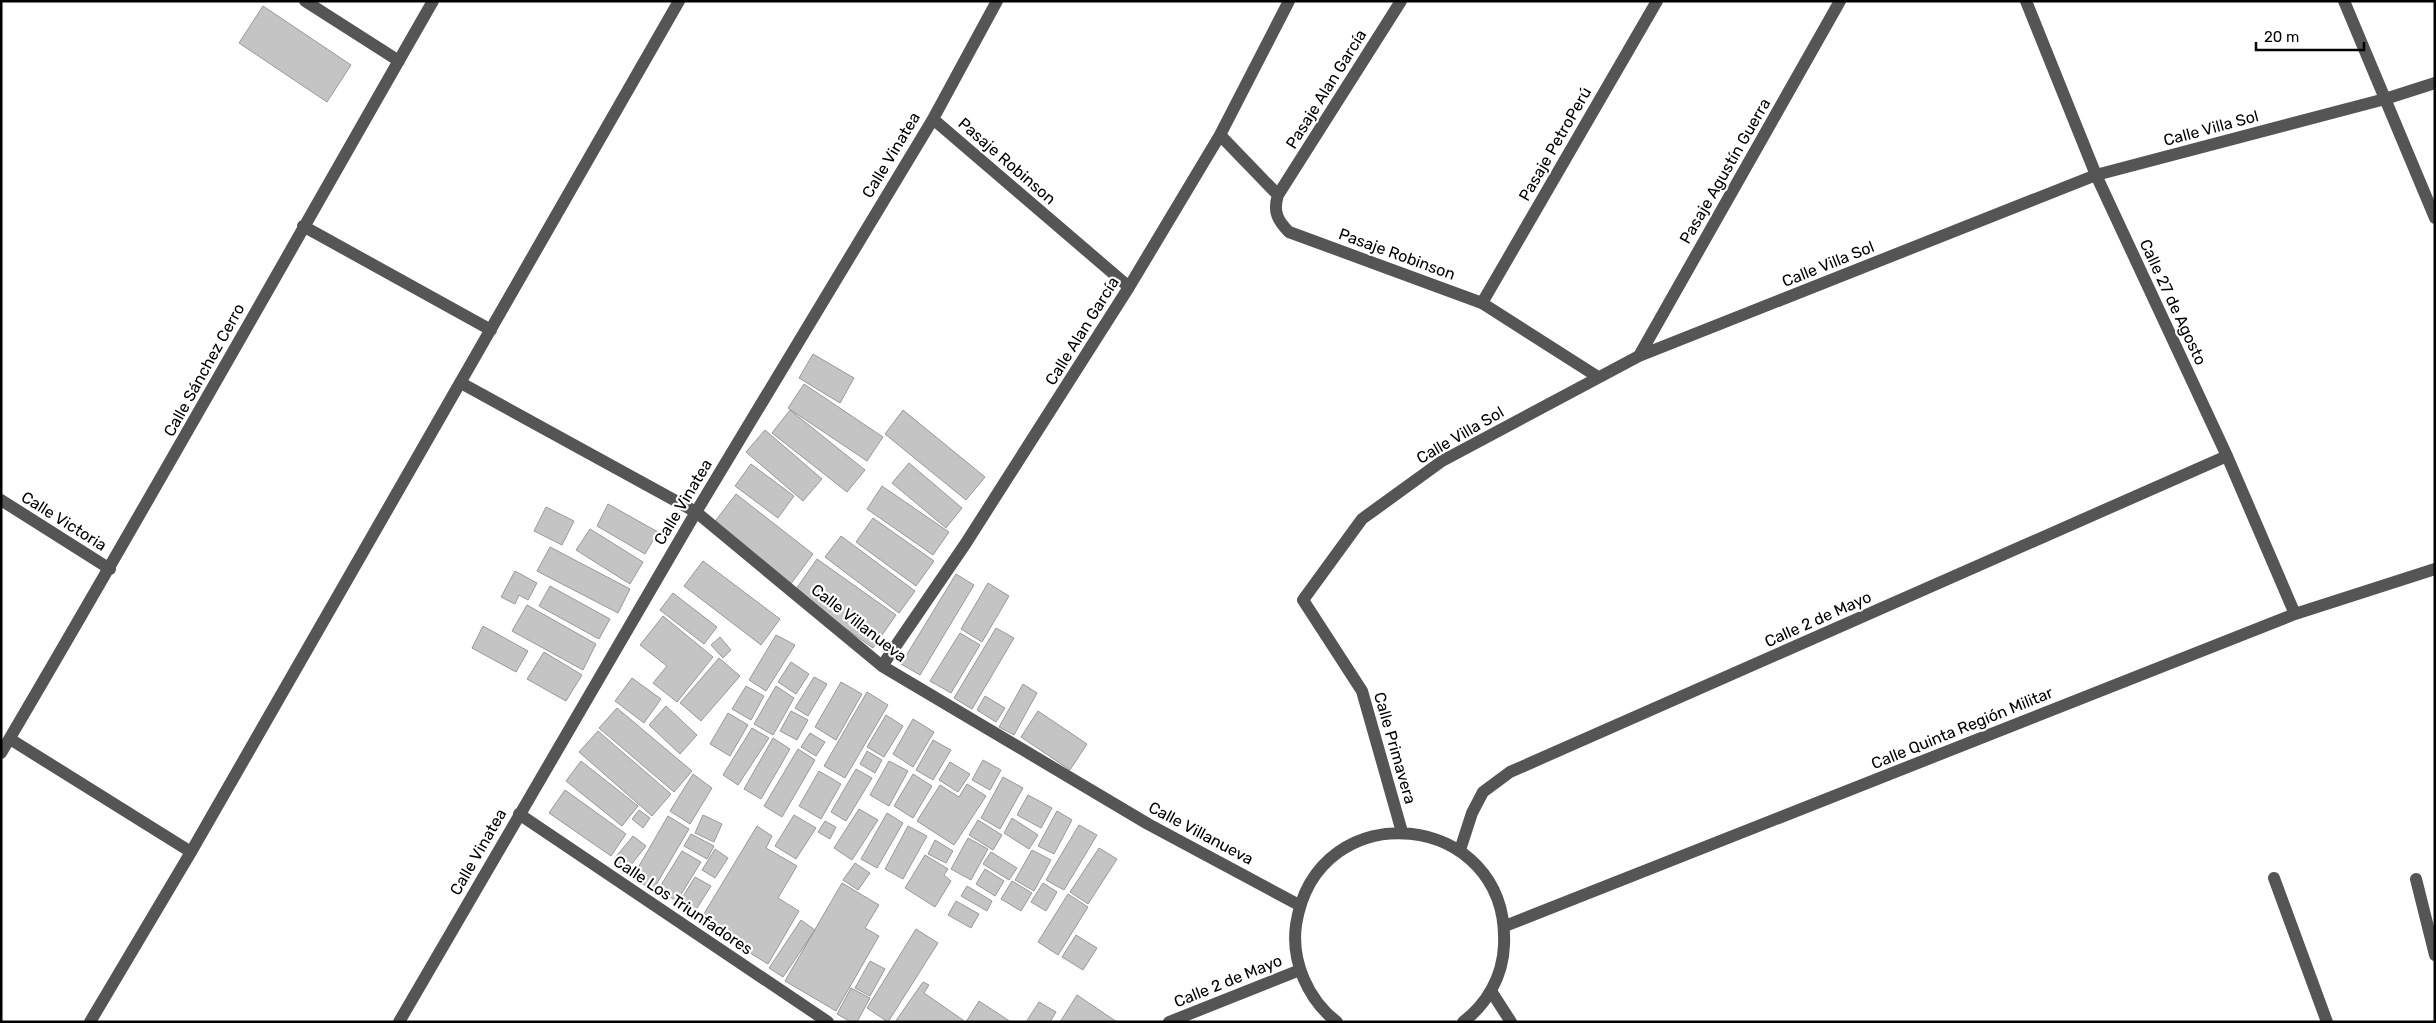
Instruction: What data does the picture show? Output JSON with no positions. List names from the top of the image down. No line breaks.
{"streets":{"street":["Pasaje Alan García","Calle Villa Sol","Pasaje PetroPerú","Calle Vinatea","Pasaje Robinson","Pasaje Agustín Guerra","Calle 27 de Agosto","Calle Alan García","Calle Sánchez Cerro","Calle Victoria","Calle 2 de Mayo","Calle Villanueva","Calle Quinta Región Militar","Calle Primavera","Calle Los Triunfadores"]},"crossings":[["Pasaje Alan García","Pasaje Robinson"],["Calle Villa Sol","Pasaje Robinson"],["Calle Villa Sol","Pasaje Agustín Guerra"],["Calle Villa Sol","Calle 27 de Agosto"],["Calle Villa Sol","Calle Primavera"],["Pasaje PetroPerú","Pasaje Robinson"],["Calle Vinatea","Pasaje Robinson"],["Calle Vinatea","Calle Villanueva"],["Calle Vinatea","Calle Los Triunfadores"],["Pasaje Robinson","Calle Alan García"],["Calle 27 de Agosto","Calle 2 de Mayo"],["Calle 27 de Agosto","Calle Quinta Región Militar"],["Calle Alan García","Calle Villanueva"],["Calle Sánchez Cerro","Calle Victoria"]],"scale_bar":"20 m"}
